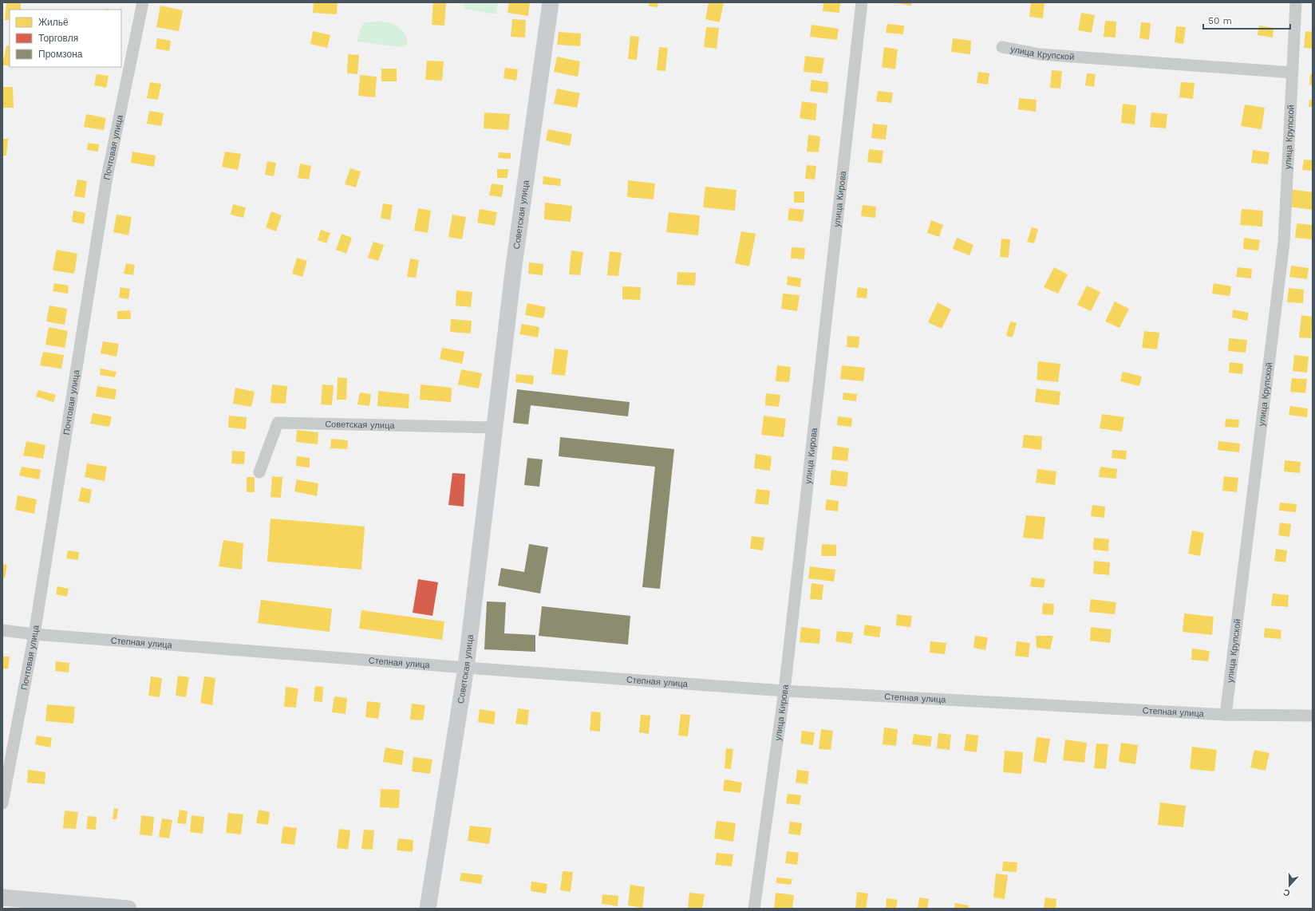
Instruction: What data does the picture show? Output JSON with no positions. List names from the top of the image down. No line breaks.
{"streets":{"street":["улица Крупской","Почтовая улица","улица Кирова","Советская улица","Степная улица"]},"crossings":[["улица Крупской","Степная улица"],["Почтовая улица","Степная улица"],["улица Кирова","Степная улица"],["Советская улица","Степная улица"]],"legend":["Жильё","Торговля","Промзона"],"scale_bar":"50 m","north":"bottom"}
